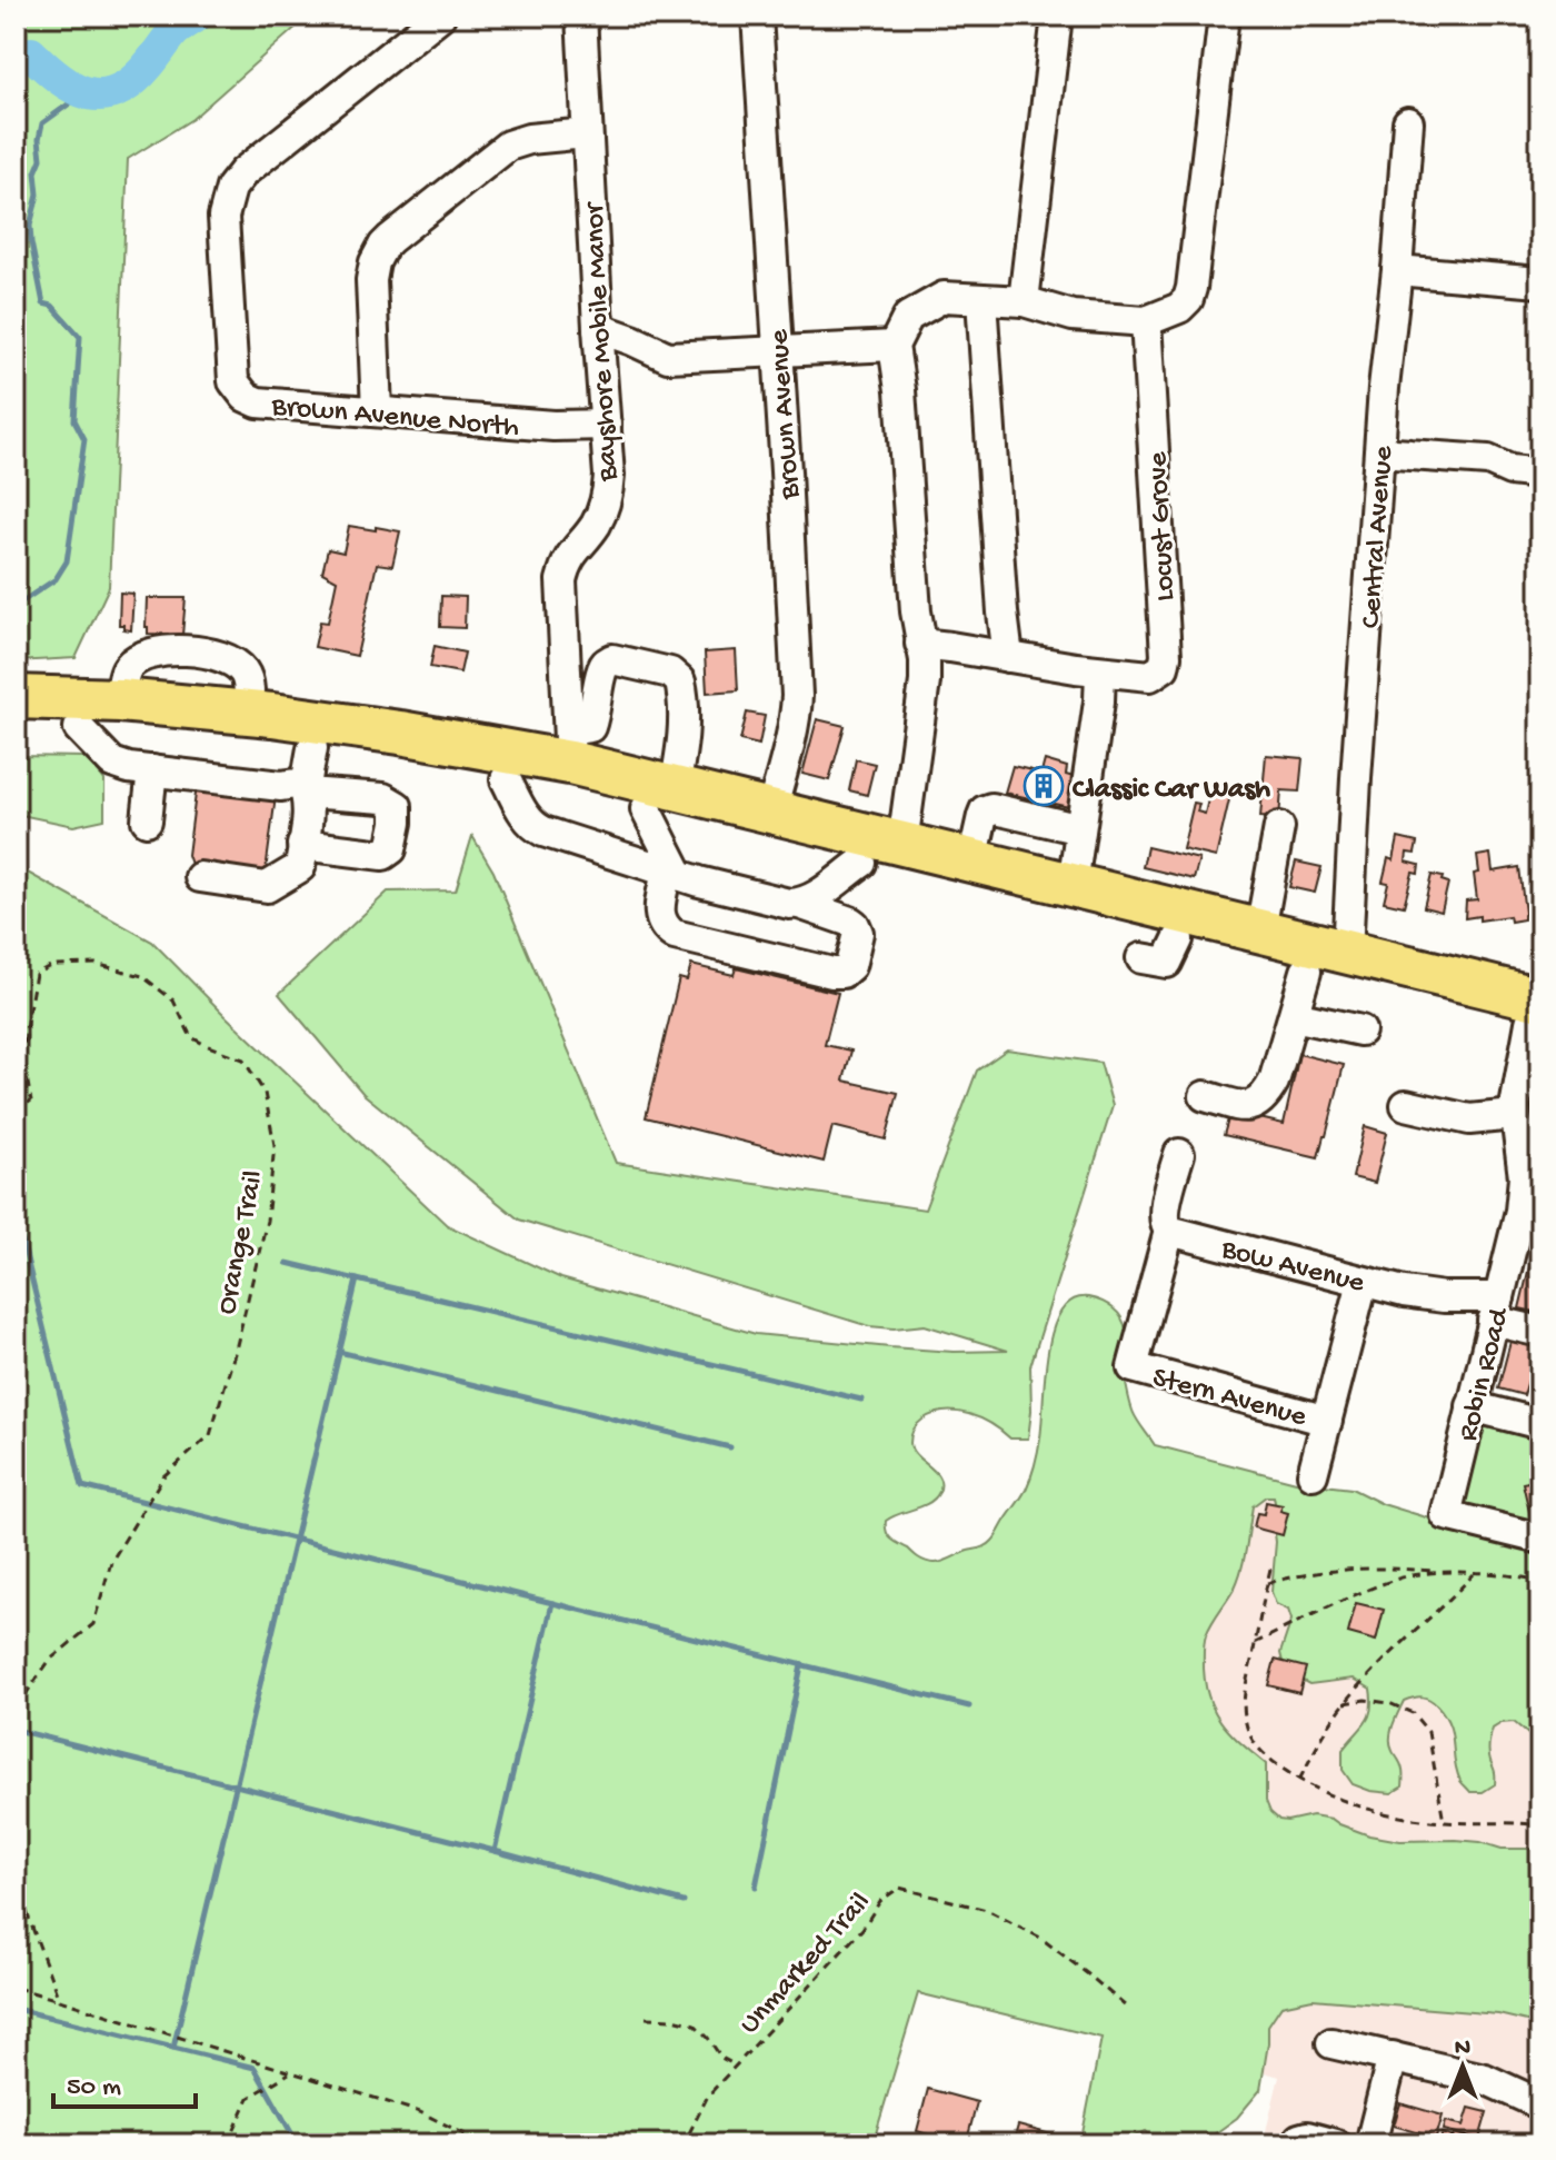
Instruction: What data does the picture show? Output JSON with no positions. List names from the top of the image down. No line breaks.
{"streets":{"street":["Bayshore Mobile Manor","Brown Avenue North","Brown Avenue","Locust Grove","Central Avenue","Bow Avenue","Robin Road","Stern Avenue"],"path":["Orange Trail","Unmarked Trail"]},"crossings":[["Bayshore Mobile Manor","Brown Avenue North"],["Bow Avenue","Robin Road"],["Bow Avenue","Stern Avenue"]],"places":{"building":["Classic Car Wash"]},"scale_bar":"50 m","north":"top"}
